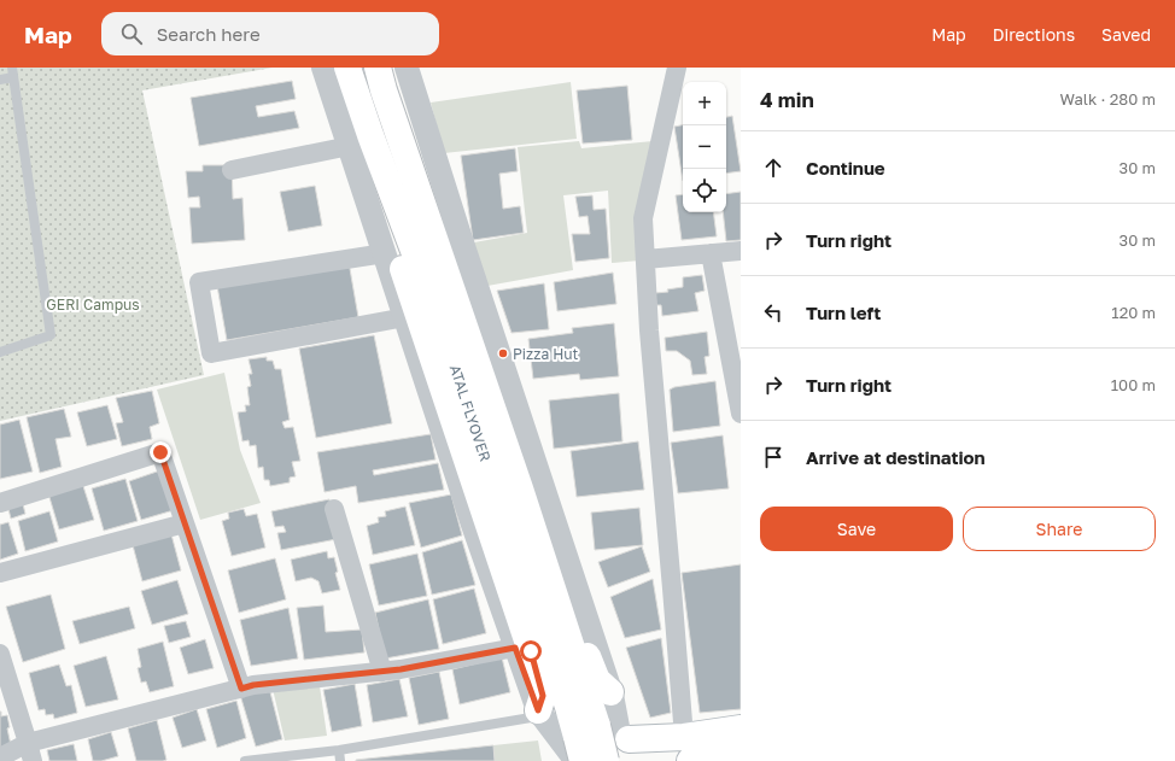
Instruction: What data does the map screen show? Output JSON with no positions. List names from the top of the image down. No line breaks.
{"streets":{"main road":["ATAL FLYOVER"]},"parks":["GERI Campus"],"places":["Pizza Hut"],"page":{"header":"Map","search":"Search here","nav":["Map","Directions","Saved"],"heading":["4 min","Walk · 280 m"],"map_buttons":["+","−"],"list":[["Continue","30 m"],["Turn right","30 m"],["Turn left","120 m"],["Turn right","100 m"],"Arrive at destination"],"buttons":["Save","Share"]}}
